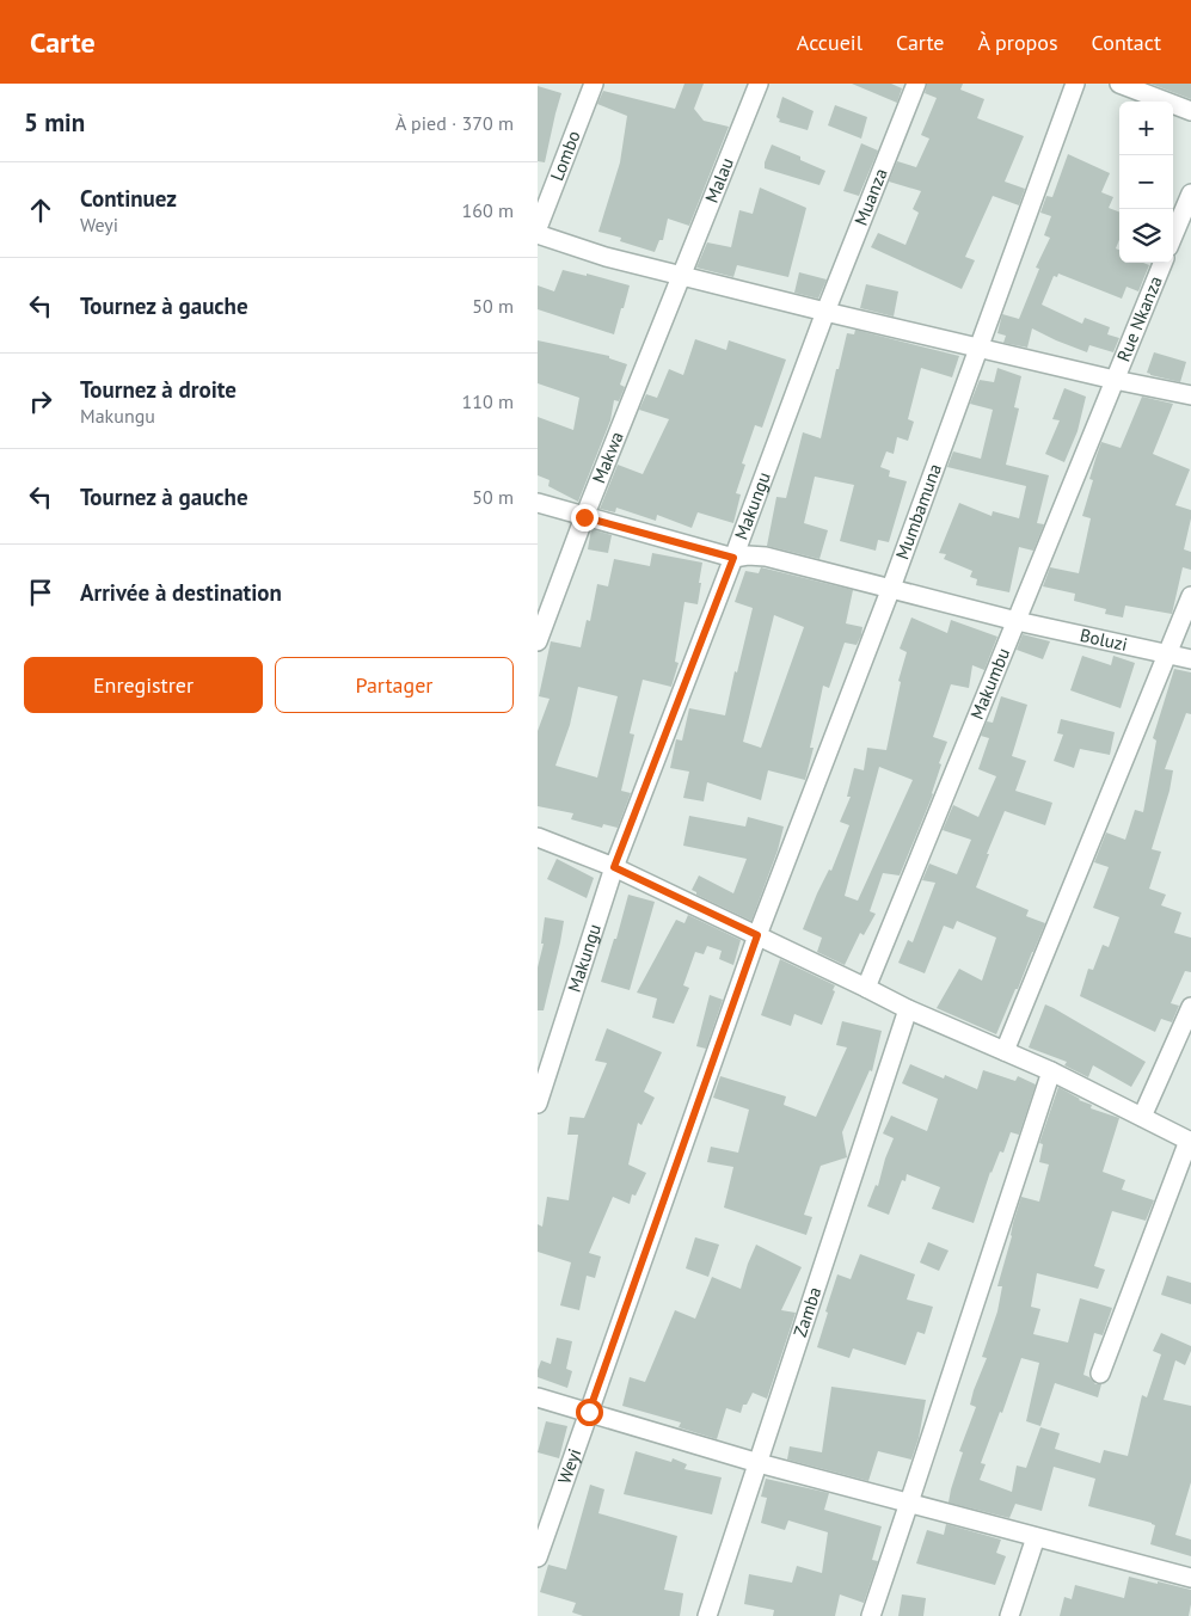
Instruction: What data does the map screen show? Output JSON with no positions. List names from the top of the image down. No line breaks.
{"streets":{"street":["Lombo","Malau","Muanza","Rue Nkanza","Makwa","Makungu","Mumbamuna","Boluzi","Makumbu","Zamba","Weyi"]},"crossings":[["Malau","Makwa"],["Muanza","Makungu"],["Rue Nkanza","Makumbu"],["Makwa","Boluzi"],["Makungu","Boluzi"],["Mumbamuna","Boluzi"],["Mumbamuna","Weyi"],["Boluzi","Makumbu"]],"page":{"header":"Carte","nav":["Accueil","Carte","À propos","Contact"],"heading":["5 min","À pied · 370 m"],"map_buttons":["+","−"],"list":[["Continuez","Weyi","160 m"],["Tournez à gauche","50 m"],["Tournez à droite","Makungu","110 m"],["Tournez à gauche","50 m"],"Arrivée à destination"],"buttons":["Enregistrer","Partager"]}}
